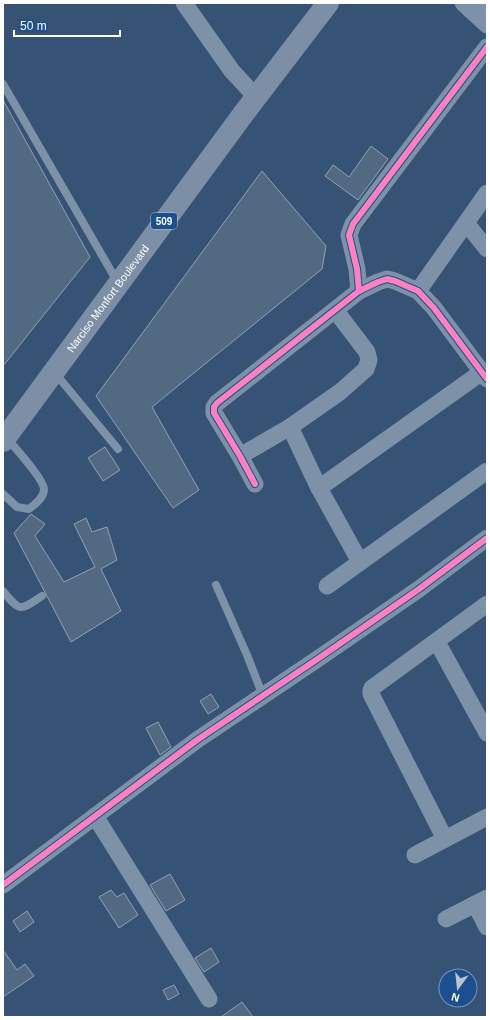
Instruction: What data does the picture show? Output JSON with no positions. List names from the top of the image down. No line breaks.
{"streets":{"main road":["509","Narciso Monfort Boulevard"]},"scale_bar":"50 m","north":"bottom"}
